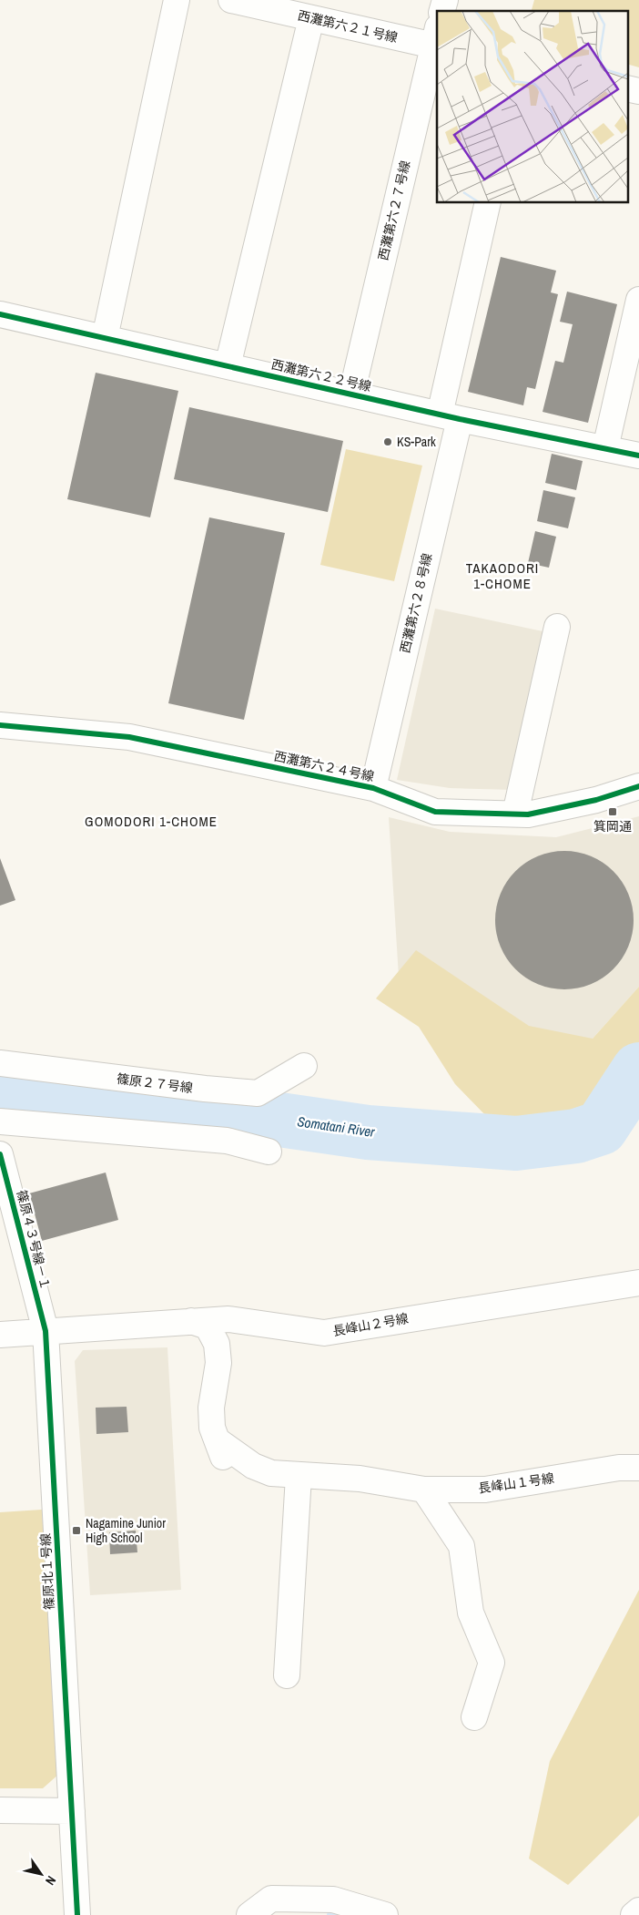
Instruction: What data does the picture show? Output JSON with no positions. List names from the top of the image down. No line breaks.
{"streets":{"street":["西灘第六２１号線","西灘第六２７号線","西灘第六２２号線","西灘第六２８号線","西灘第六２４号線","篠原２７号線","篠原４３号線－１","長峰山２号線","長峰山１号線","篠原北１号線"]},"crossings":[["西灘第六２１号線","西灘第六２７号線"],["西灘第六２７号線","西灘第六２２号線"],["西灘第六２２号線","西灘第六２８号線"],["西灘第六２８号線","西灘第六２４号線"],["篠原４３号線－１","長峰山２号線"],["篠原４３号線－１","篠原北１号線"],["長峰山２号線","長峰山１号線"],["長峰山２号線","篠原北１号線"]],"districts":["TAKAODORI 1-CHOME","GOMODORI 1-CHOME"],"water":["Somatani River"],"places":{"other":["KS-Park"],"transit":["箕岡通","Nagamine Junior High School"]},"north":"bottom right"}
